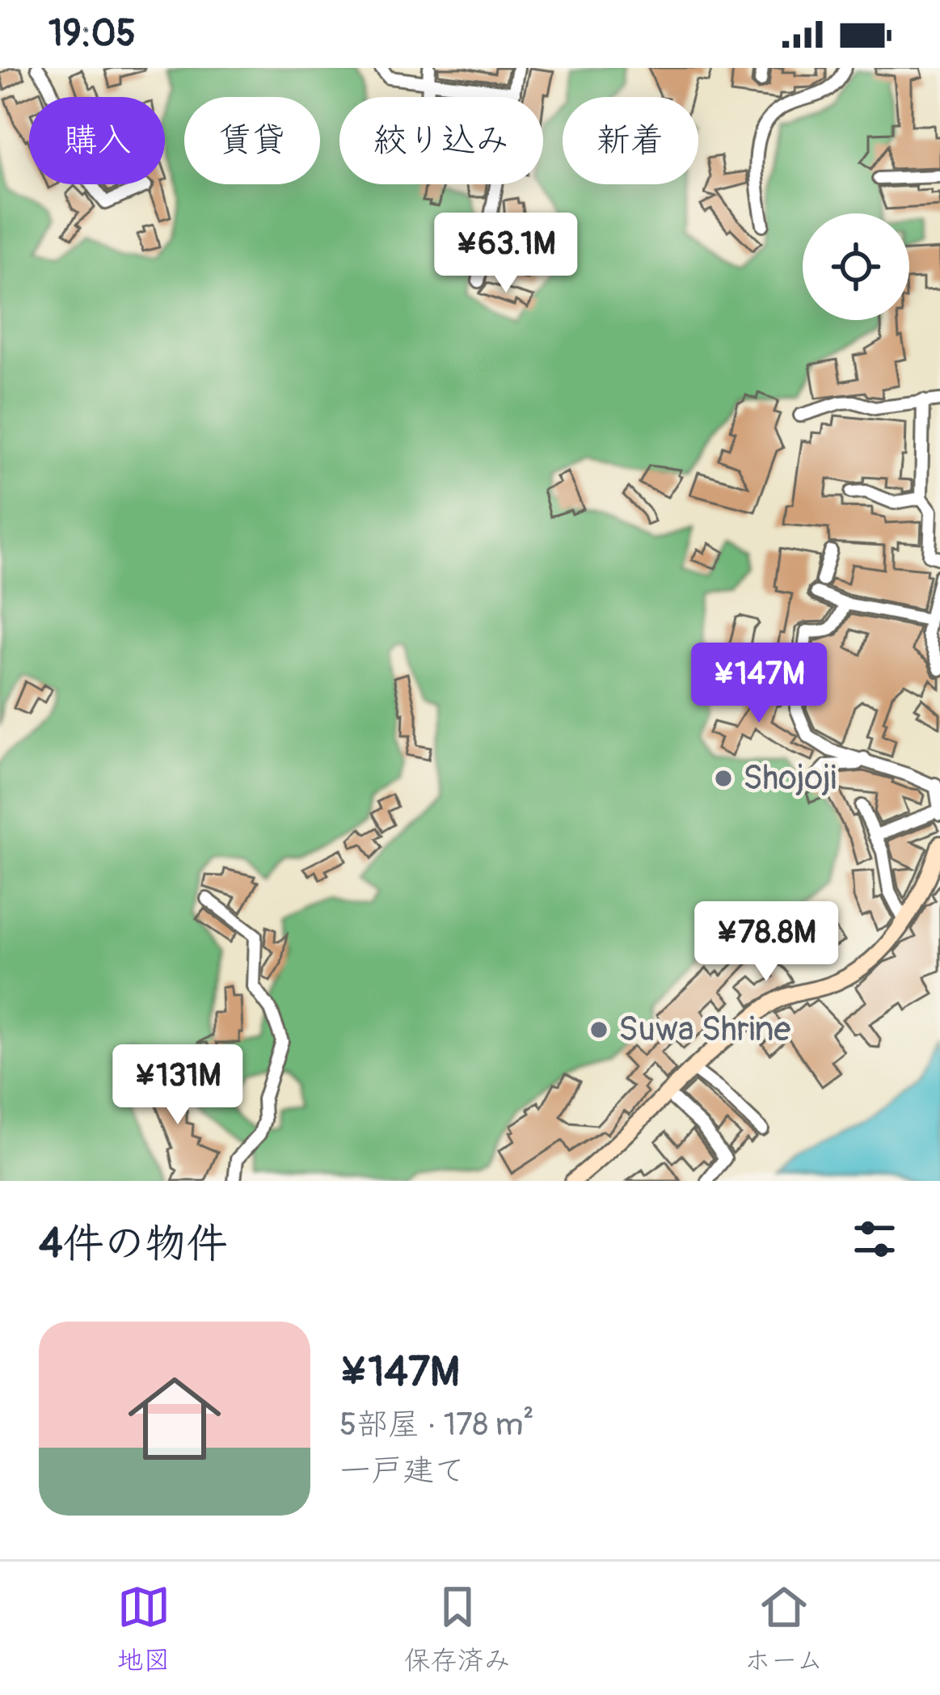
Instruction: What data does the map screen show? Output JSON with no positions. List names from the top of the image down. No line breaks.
{"places":["Shojoji","Suwa Shrine"],"page":{"status":"19:05","chip":["購入","賃貸","絞り込み","新着"],"price":["¥63.1M","¥147M","¥78.8M","¥131M"],"heading":"4件の物件","list":[{"name":"¥147M","note":"5部屋 · 178 m² · 一戸建て"}],"tabs":["地図","保存済み","ホーム"]}}
